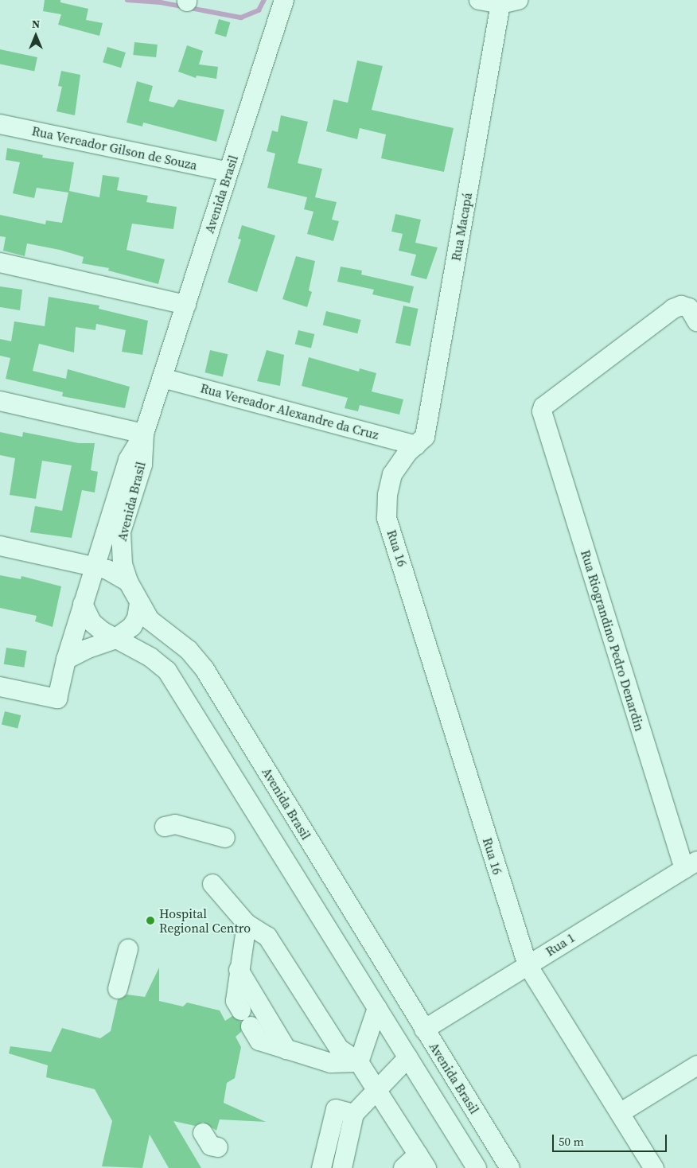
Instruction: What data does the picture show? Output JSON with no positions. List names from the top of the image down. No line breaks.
{"streets":{"street":["Rua Vereador Gilson de Souza","Avenida Brasil","Rua Macapá","Rua Vereador Alexandre da Cruz","Rua 16","Rua Riograndino Pedro Denardin","Rua 1"]},"crossings":[["Rua Vereador Gilson de Souza","Avenida Brasil"],["Avenida Brasil","Rua Vereador Alexandre da Cruz"],["Avenida Brasil","Rua 1"],["Rua Macapá","Rua Vereador Alexandre da Cruz"],["Rua Macapá","Rua 16"],["Rua 16","Rua 1"],["Rua Riograndino Pedro Denardin","Rua 1"]],"places":["Hospital Regional Centro"],"scale_bar":"50 m","north":"top"}
